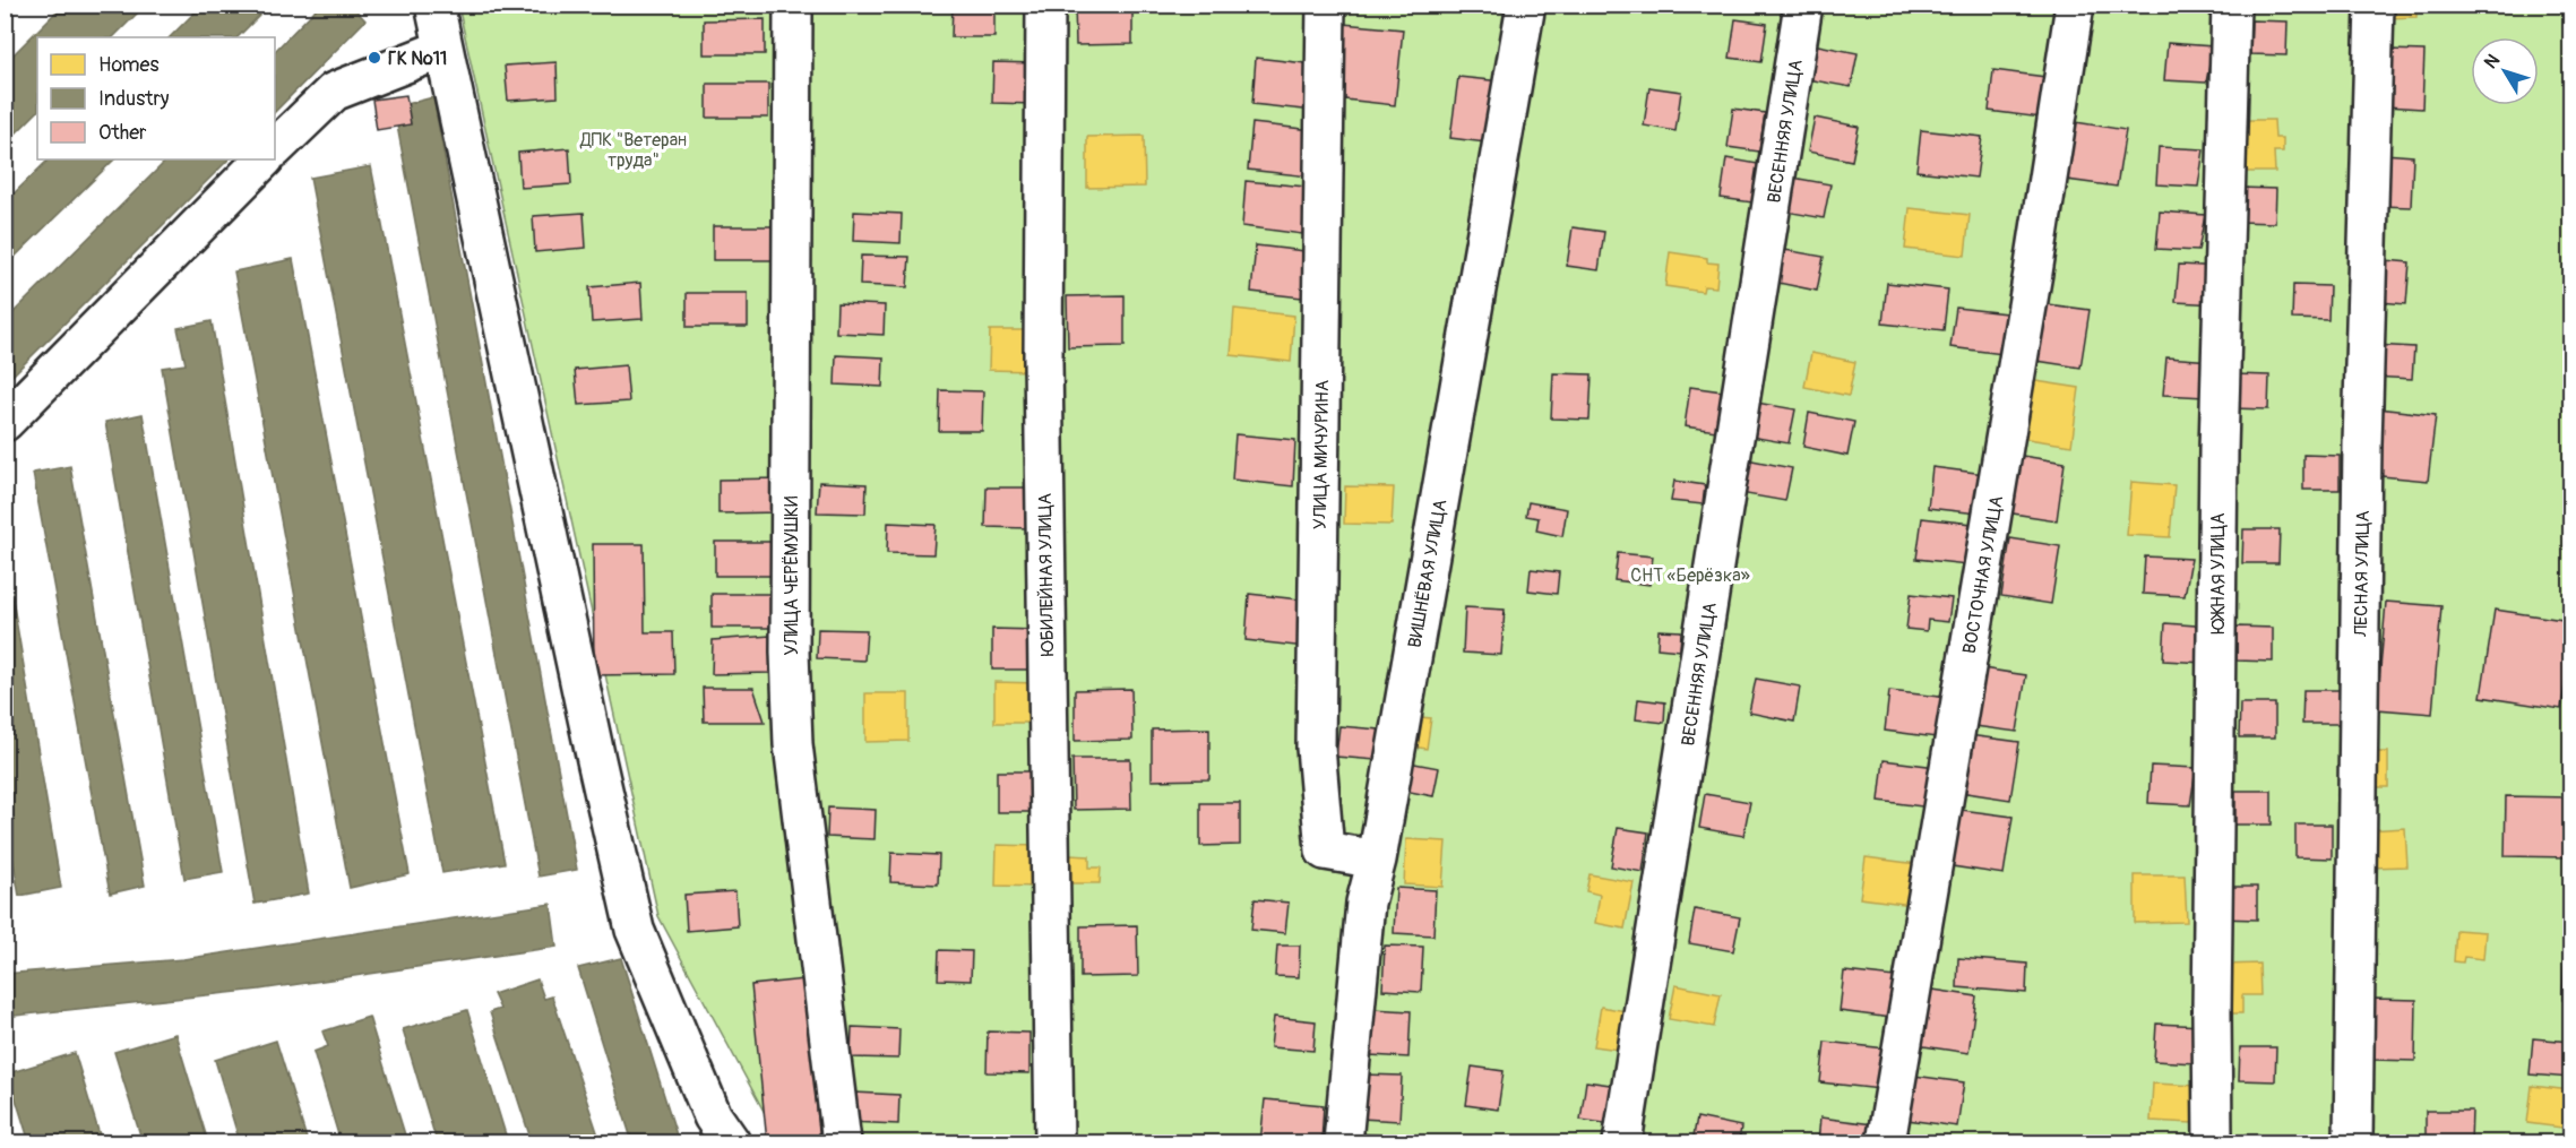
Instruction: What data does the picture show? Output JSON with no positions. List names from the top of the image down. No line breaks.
{"streets":{"street":["ВЕСЕННЯЯ УЛИЦА","УЛИЦА МИЧУРИНА","ВИШНЁВАЯ УЛИЦА","ЮЖНАЯ УЛИЦА","ЛЕСНАЯ УЛИЦА","ЮБИЛЕЙНАЯ УЛИЦА","ВОСТОЧНАЯ УЛИЦА","УЛИЦА ЧЕРЁМУШКИ"]},"crossings":[["УЛИЦА МИЧУРИНА","ВИШНЁВАЯ УЛИЦА"]],"parks":["ДПК \"Ветеран труда\"","СНТ «Берёзка»"],"places":["ГК №11"],"legend":["Homes","Industry","Other"],"north":"top left"}
